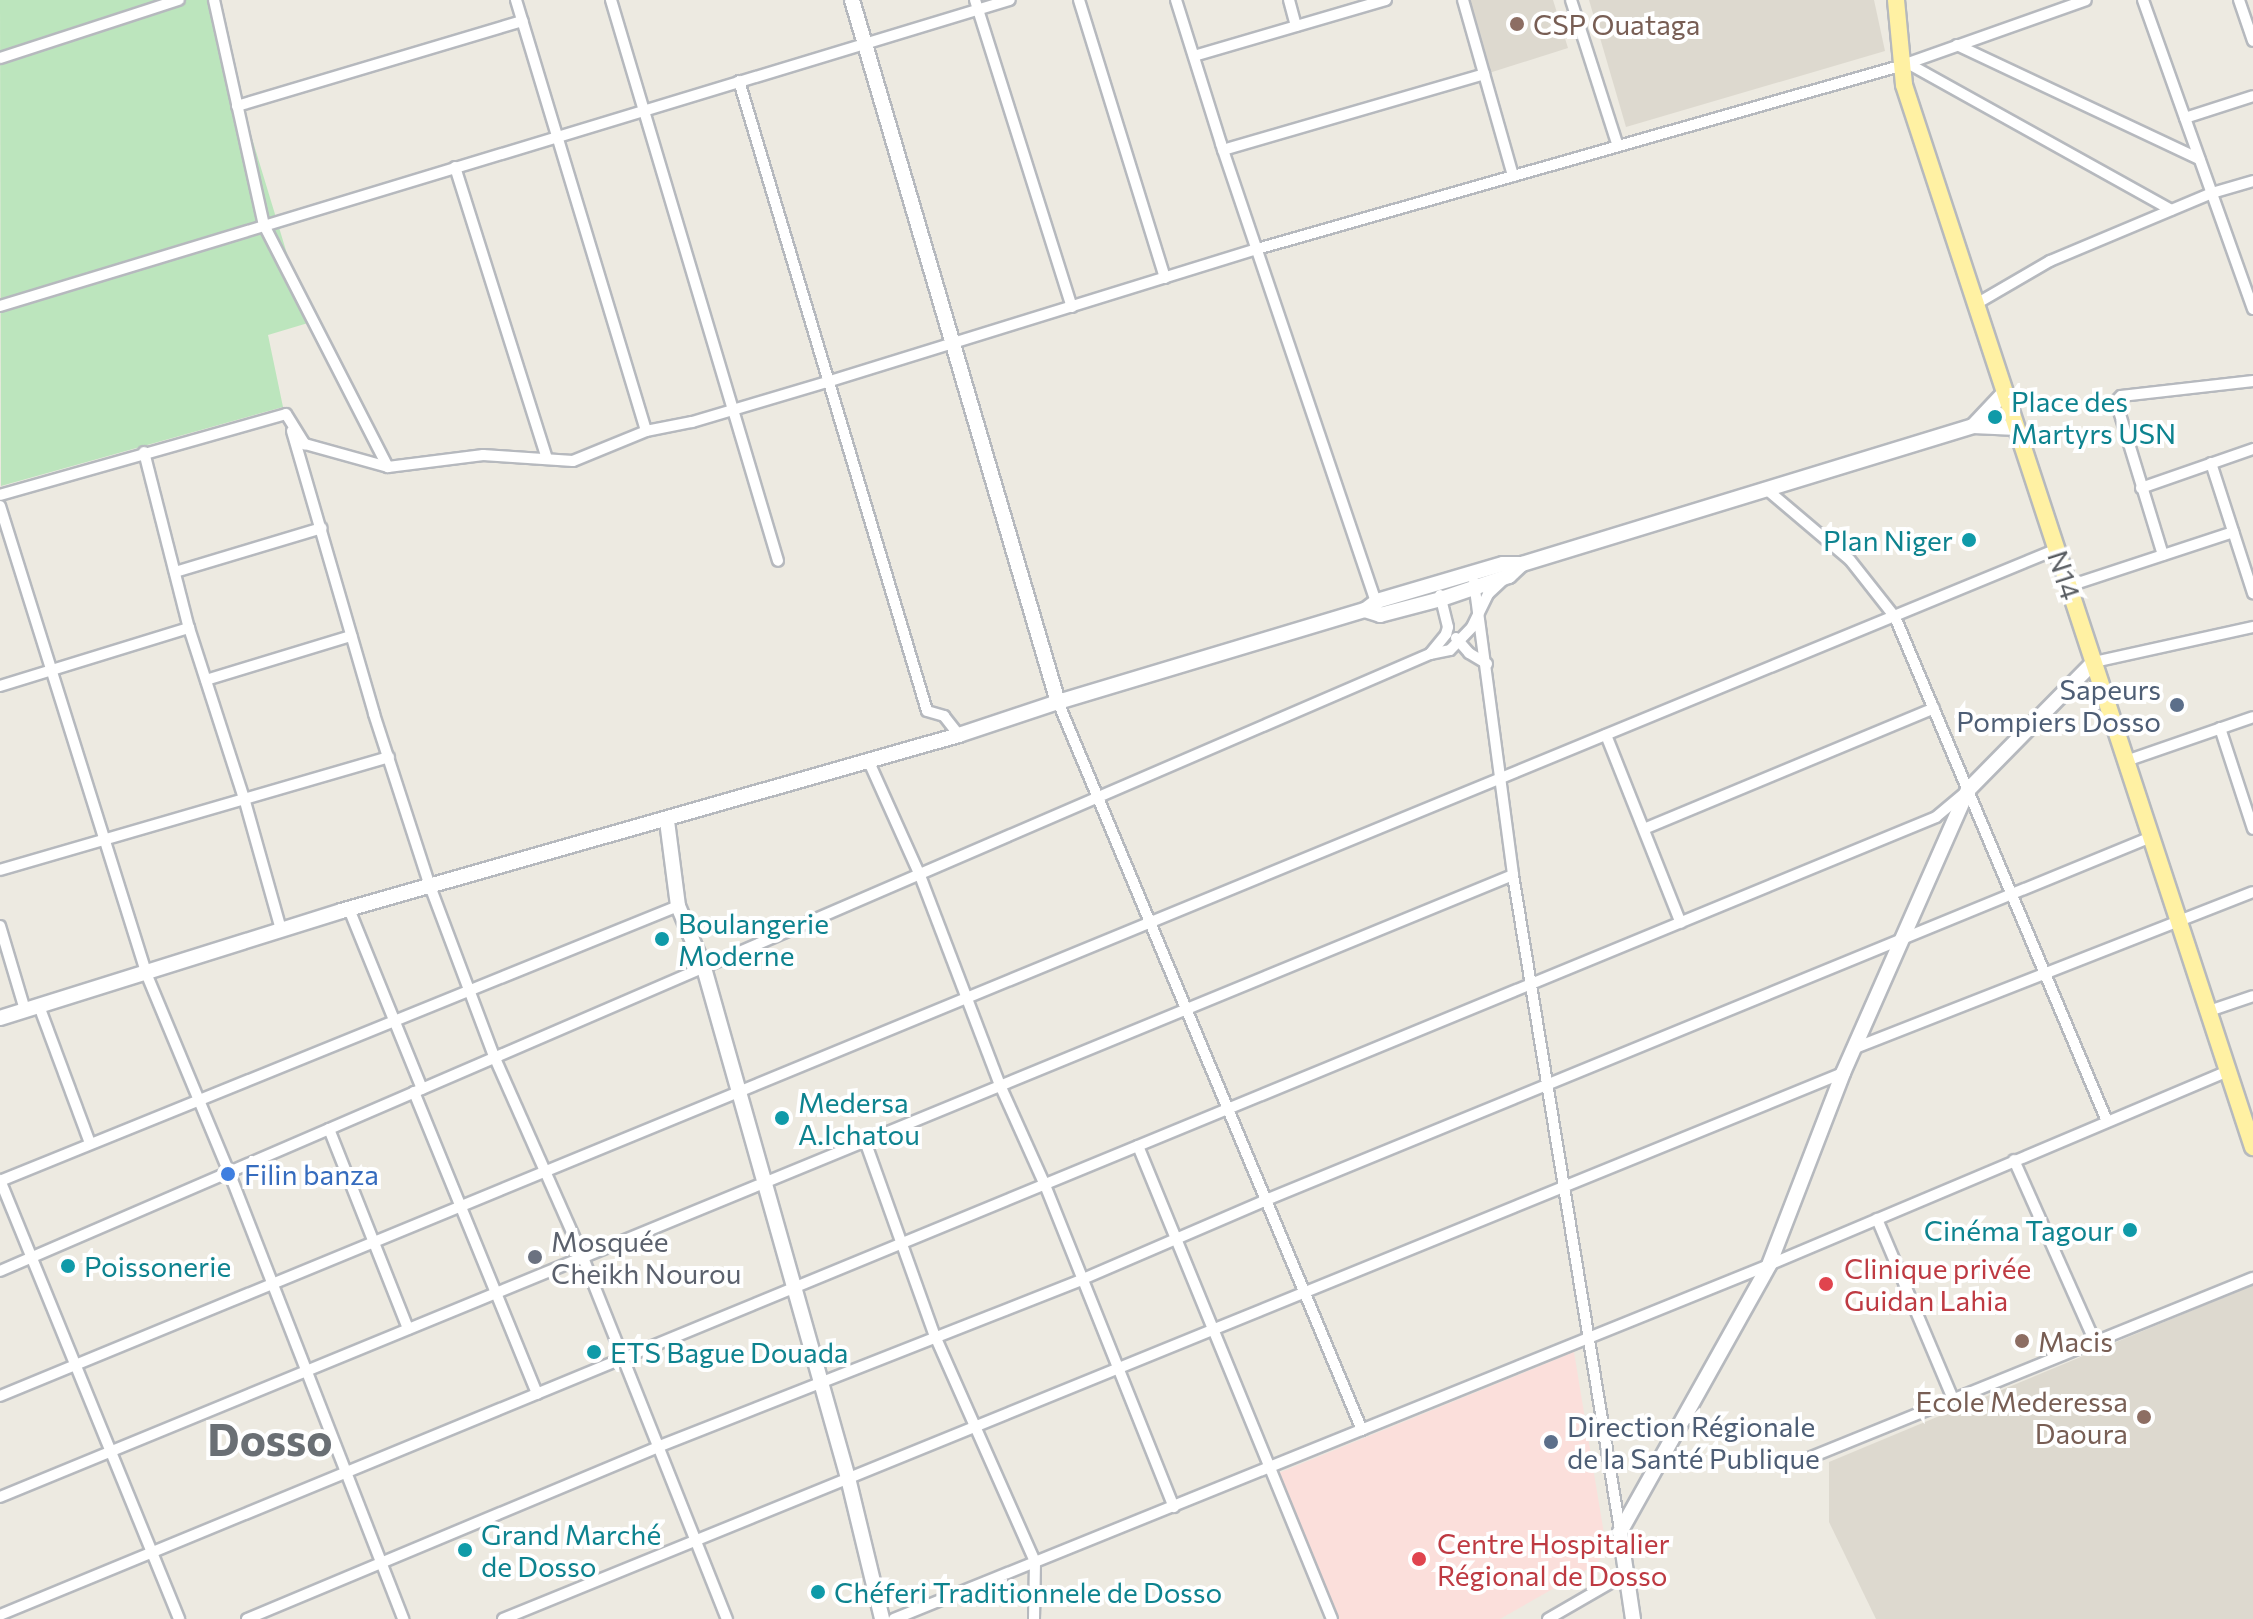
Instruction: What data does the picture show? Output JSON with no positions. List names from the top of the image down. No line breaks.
{"streets":{"main road":["N14"]},"districts":["Dosso"],"places":["CSP Ouataga","Place des Martyrs USN","Plan Niger","Sapeurs Pompiers Dosso","Boulangerie Moderne","Medersa A.Ichatou","Filin banza","Cinéma Tagour","Mosquée Cheikh Nourou","Poissonerie","Clinique privée Guidan Lahia","Macis","ETS Bague Douada","Ecole Mederessa Daoura","Direction Régionale de la Santé Publique","Grand Marché de Dosso","Centre Hospitalier Régional de Dosso","Chéferi Traditionnele de Dosso"]}
